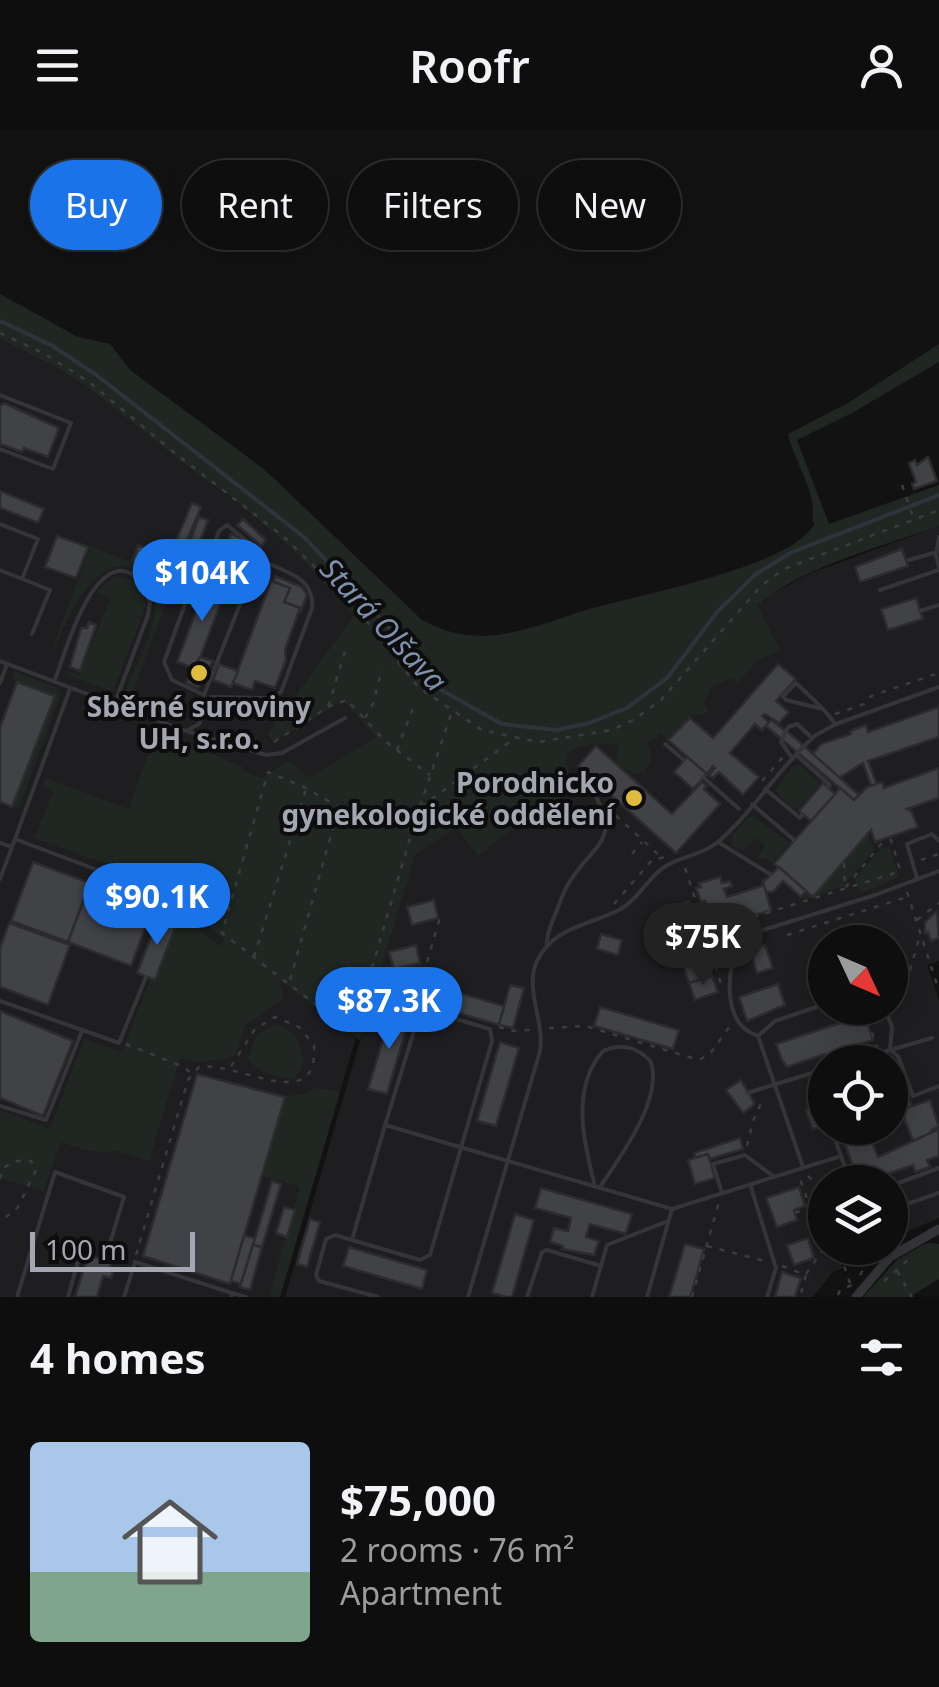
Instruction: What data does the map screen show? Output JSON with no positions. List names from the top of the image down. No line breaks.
{"water":["Stará Olšava"],"places":["Sběrné suroviny UH, s.r.o.","Porodnicko gynekologické oddělení"],"scale_bar":"100 m","north":"bottom right","page":{"header":"Roofr","chip":["Buy","Rent","Filters","New"],"price":["$104K","$90.1K","$75K","$87.3K"],"scale":"100 m","heading":"4 homes","list":[{"name":"$75,000","note":"2 rooms · 76 m² · Apartment"}]}}
